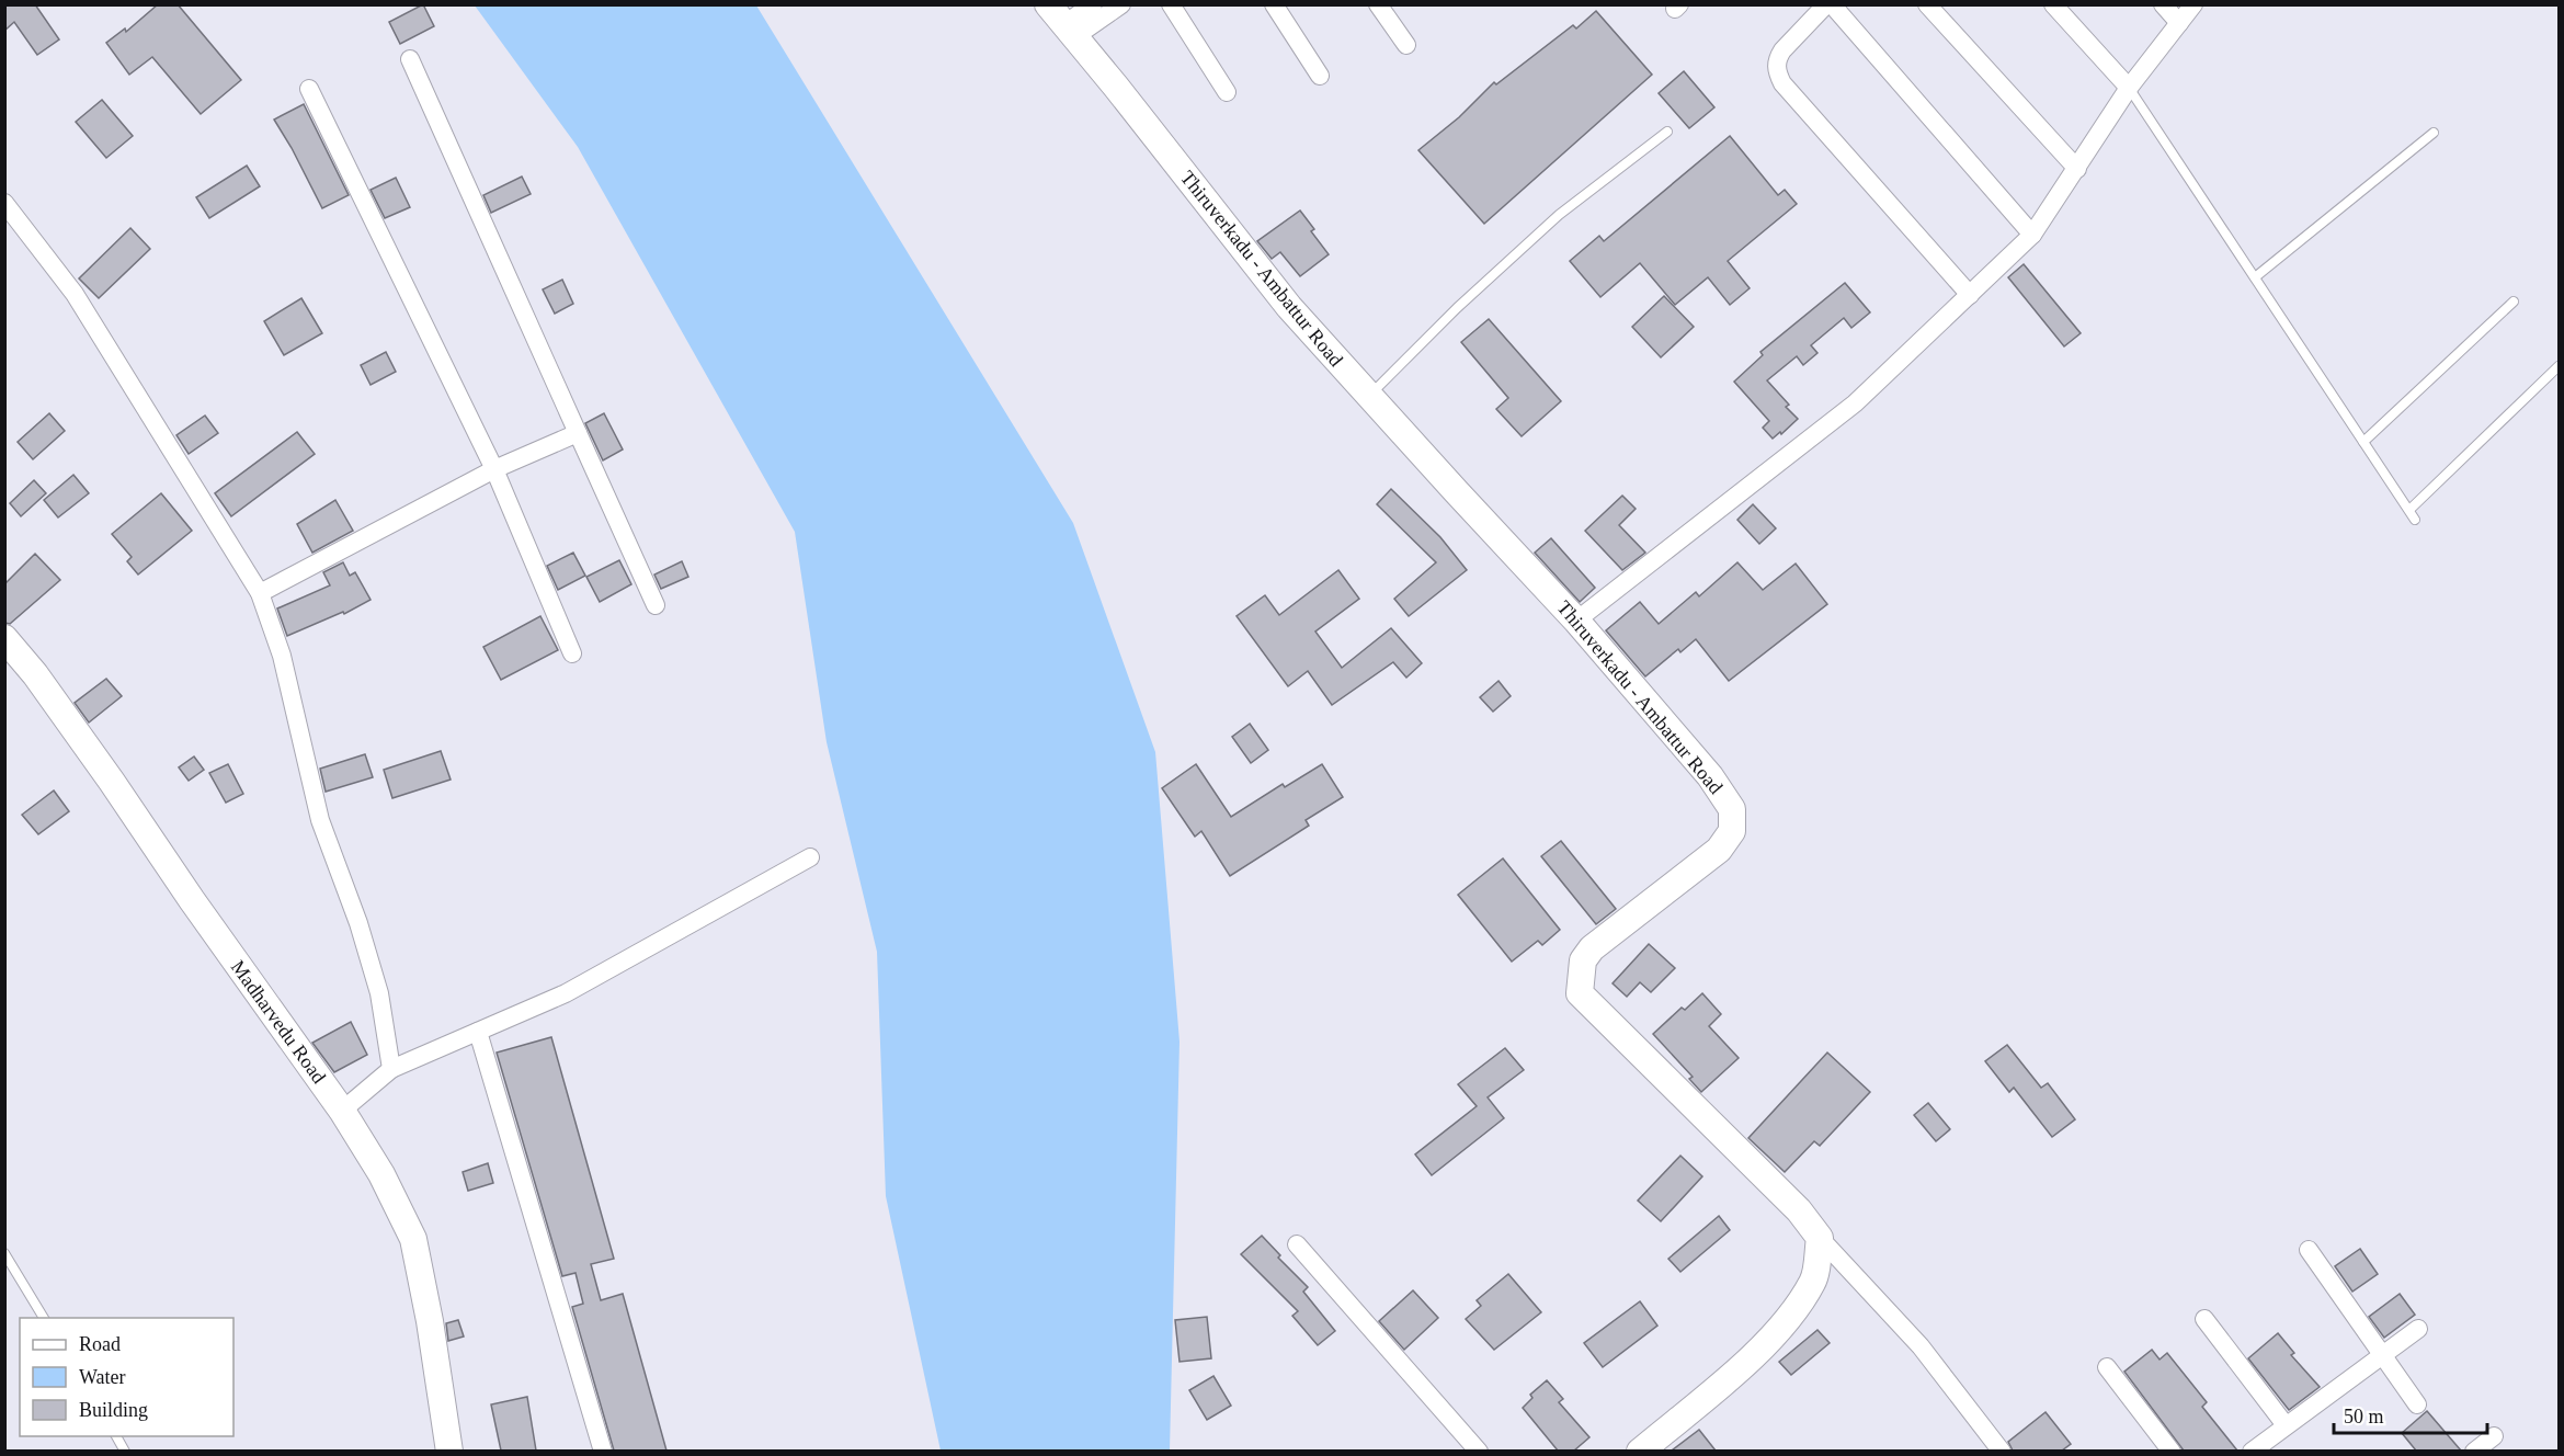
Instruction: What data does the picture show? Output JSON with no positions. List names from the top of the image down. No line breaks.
{"streets":{"main road":["Thiruverkadu - Ambattur Road","Madharvedu Road"]},"legend":["Road","Water","Building"],"scale_bar":"50 m"}
